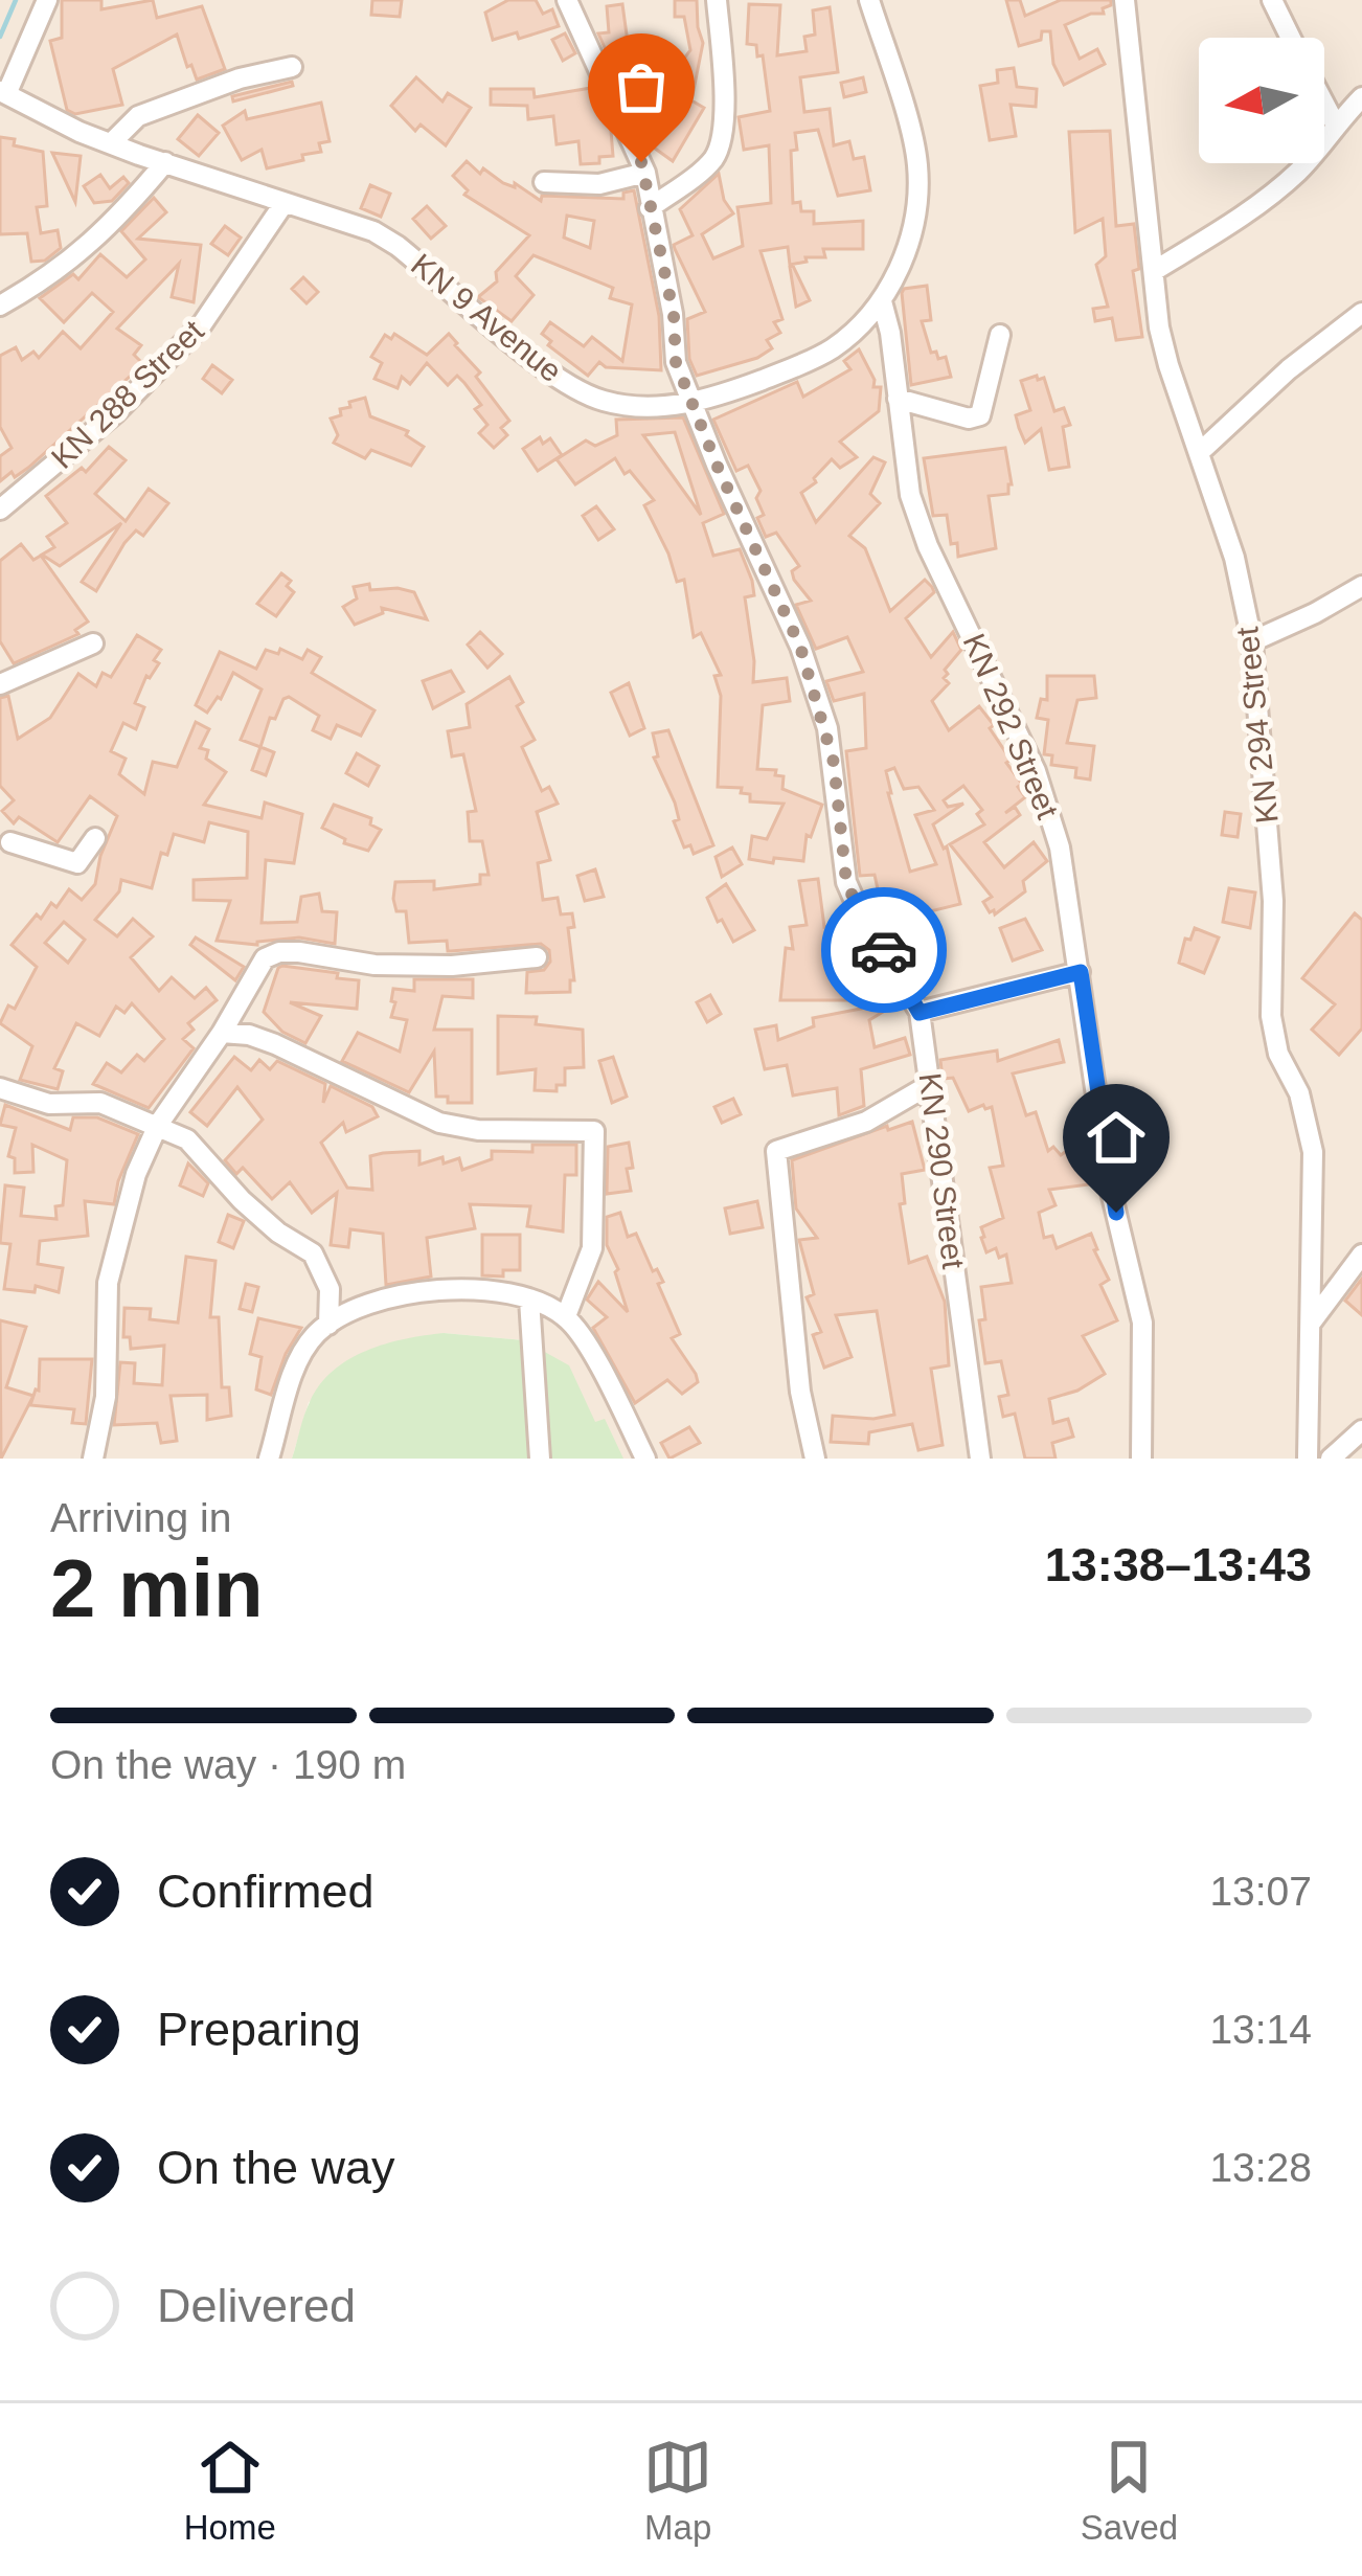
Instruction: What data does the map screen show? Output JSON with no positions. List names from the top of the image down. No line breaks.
{"streets":{"street":["KN 9 Avenue","KN 288 Street","KN 294 Street","KN 292 Street","KN 290 Street"]},"crossings":[["KN 9 Avenue","KN 288 Street"],["KN 9 Avenue","KN 292 Street"],["KN 9 Avenue","KN 290 Street"]],"north":"left","page":{"heading":["2 min","Arriving in","13:38–13:43"],"bar":"On the way · 190 m","list":[["Confirmed","13:07"],["Preparing","13:14"],["On the way","13:28"],"Delivered"],"tabs":["Home","Map","Saved"]}}
